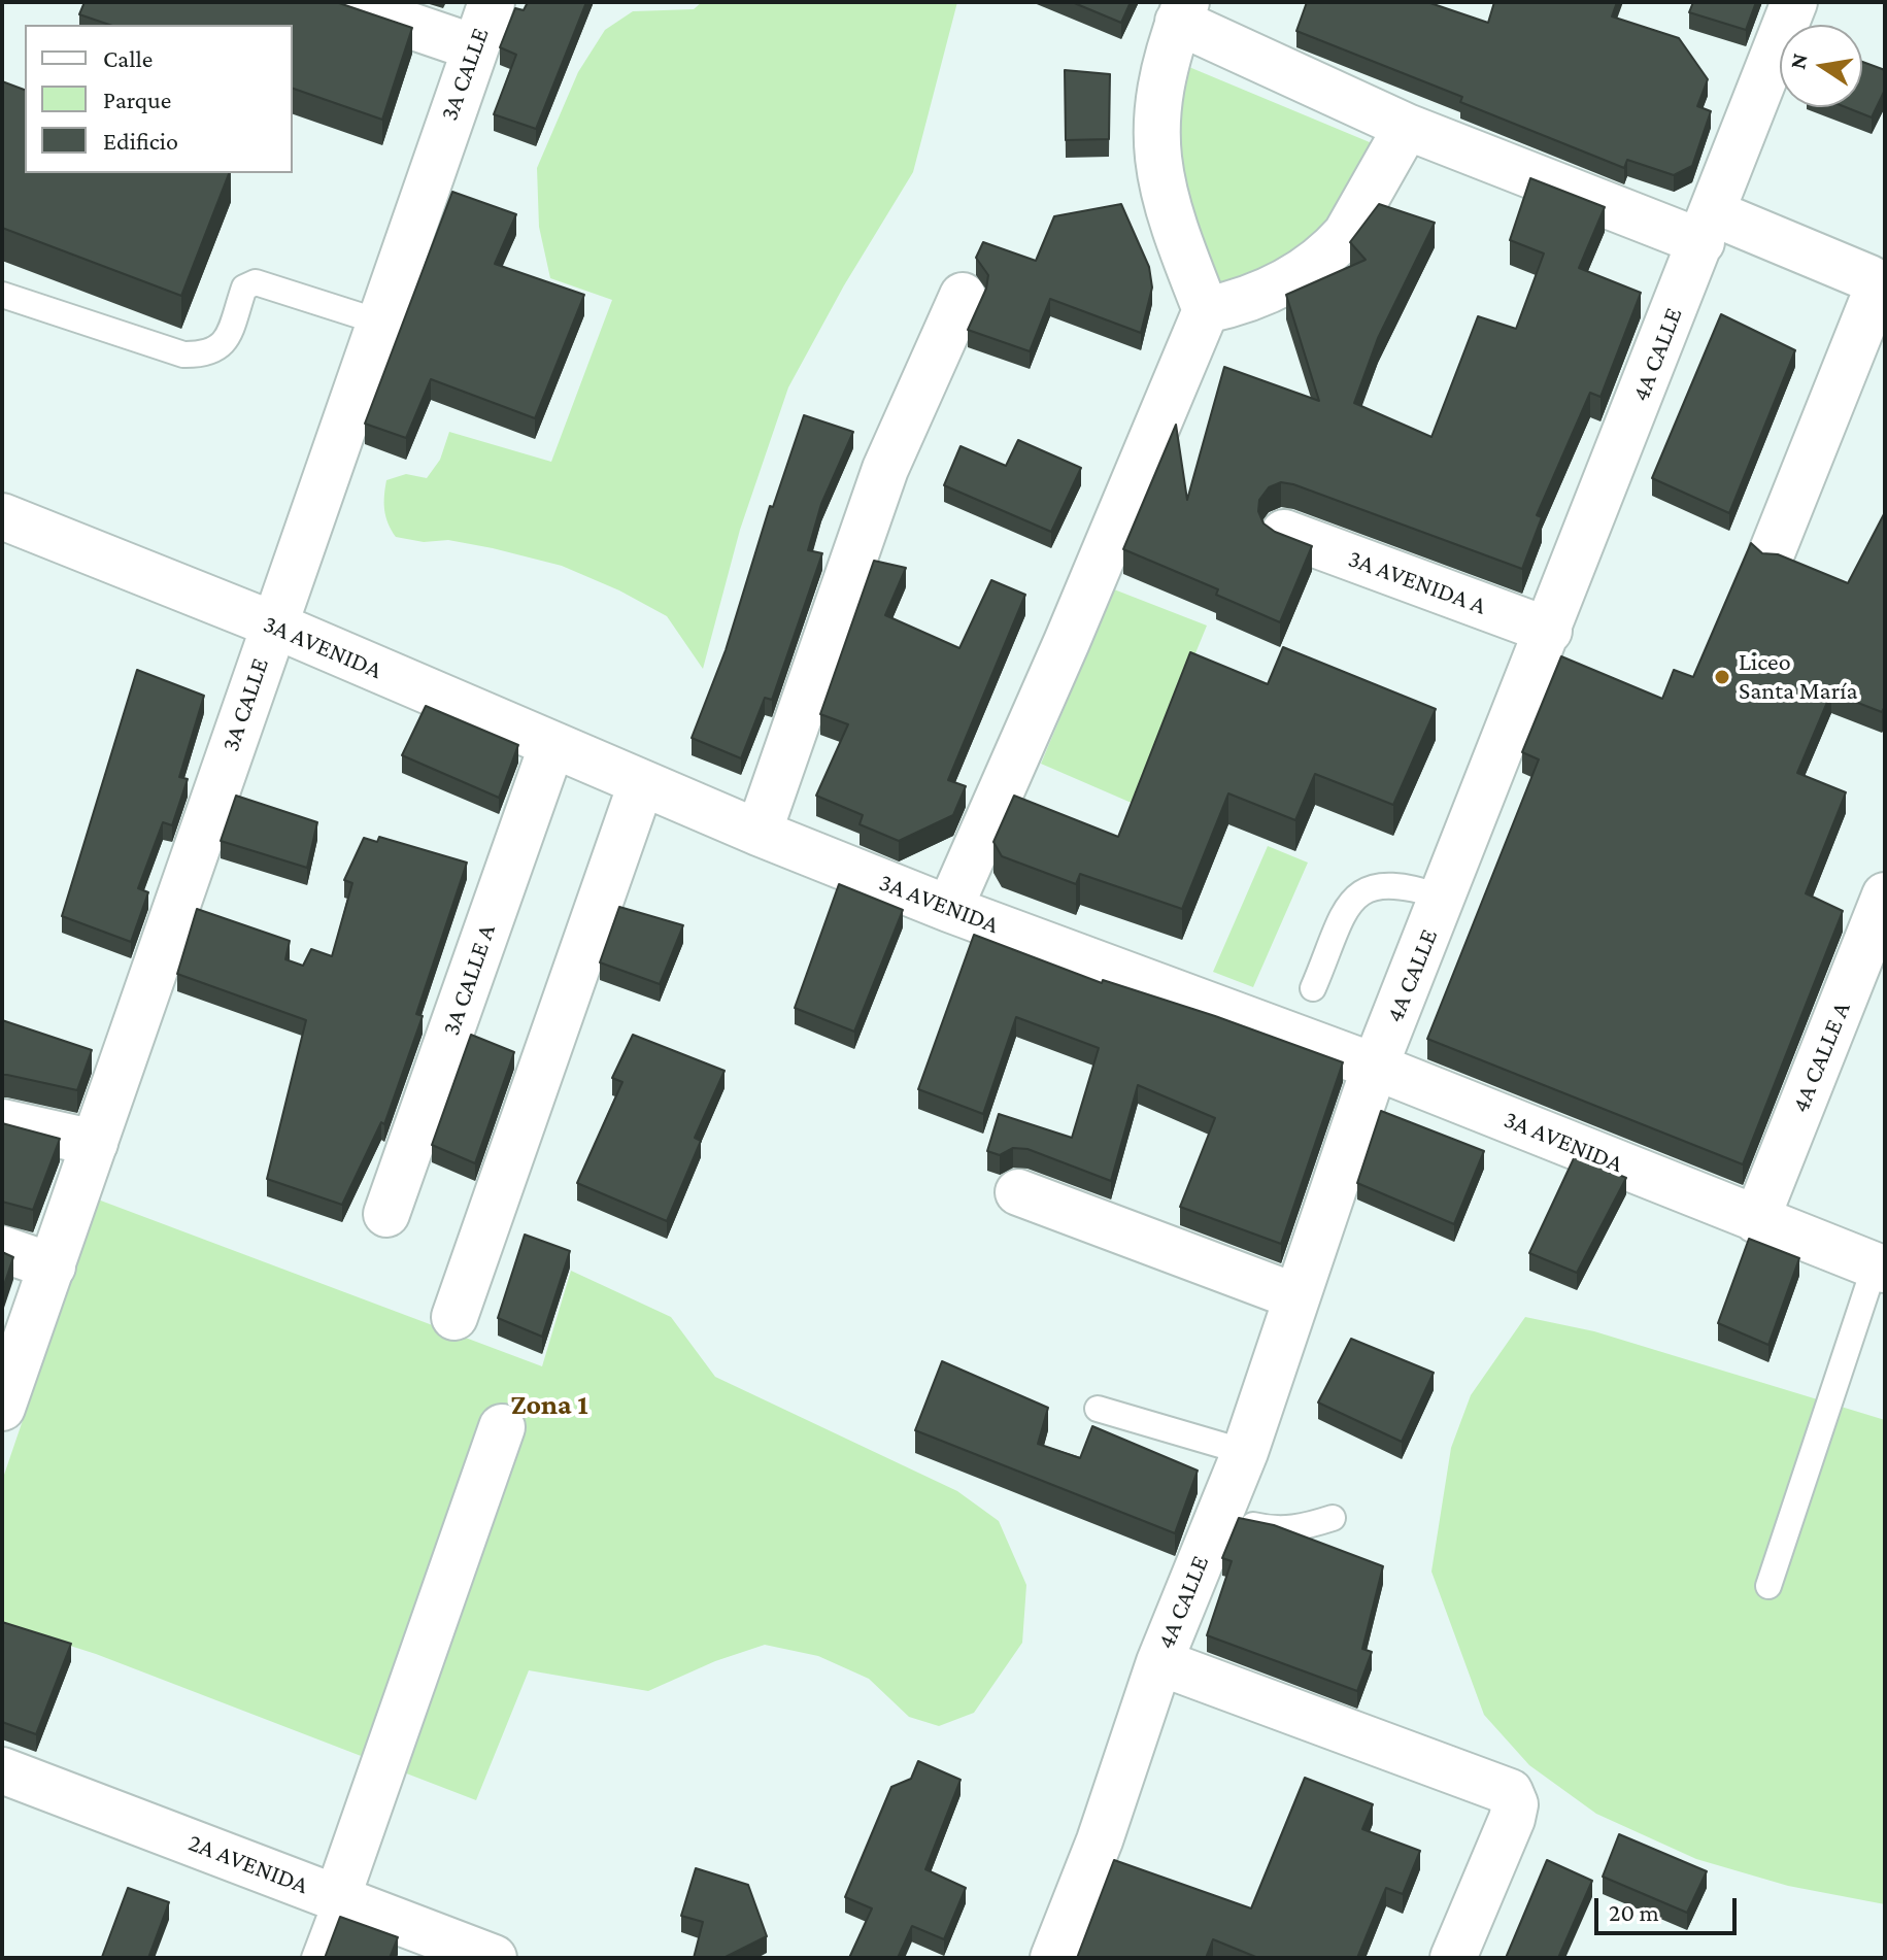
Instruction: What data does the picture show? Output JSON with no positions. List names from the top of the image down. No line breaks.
{"streets":{"street":["3A CALLE","4A CALLE","3A AVENIDA A","3A AVENIDA","3A CALLE A","4A CALLE A","2A AVENIDA"]},"crossings":[["3A CALLE","3A AVENIDA"],["4A CALLE","3A AVENIDA A"],["4A CALLE","3A AVENIDA"],["3A AVENIDA","3A CALLE A"],["3A AVENIDA","4A CALLE A"]],"districts":["Zona 1"],"places":["Liceo Santa María"],"legend":["Calle","Parque","Edificio"],"scale_bar":"20 m","north":"left"}
